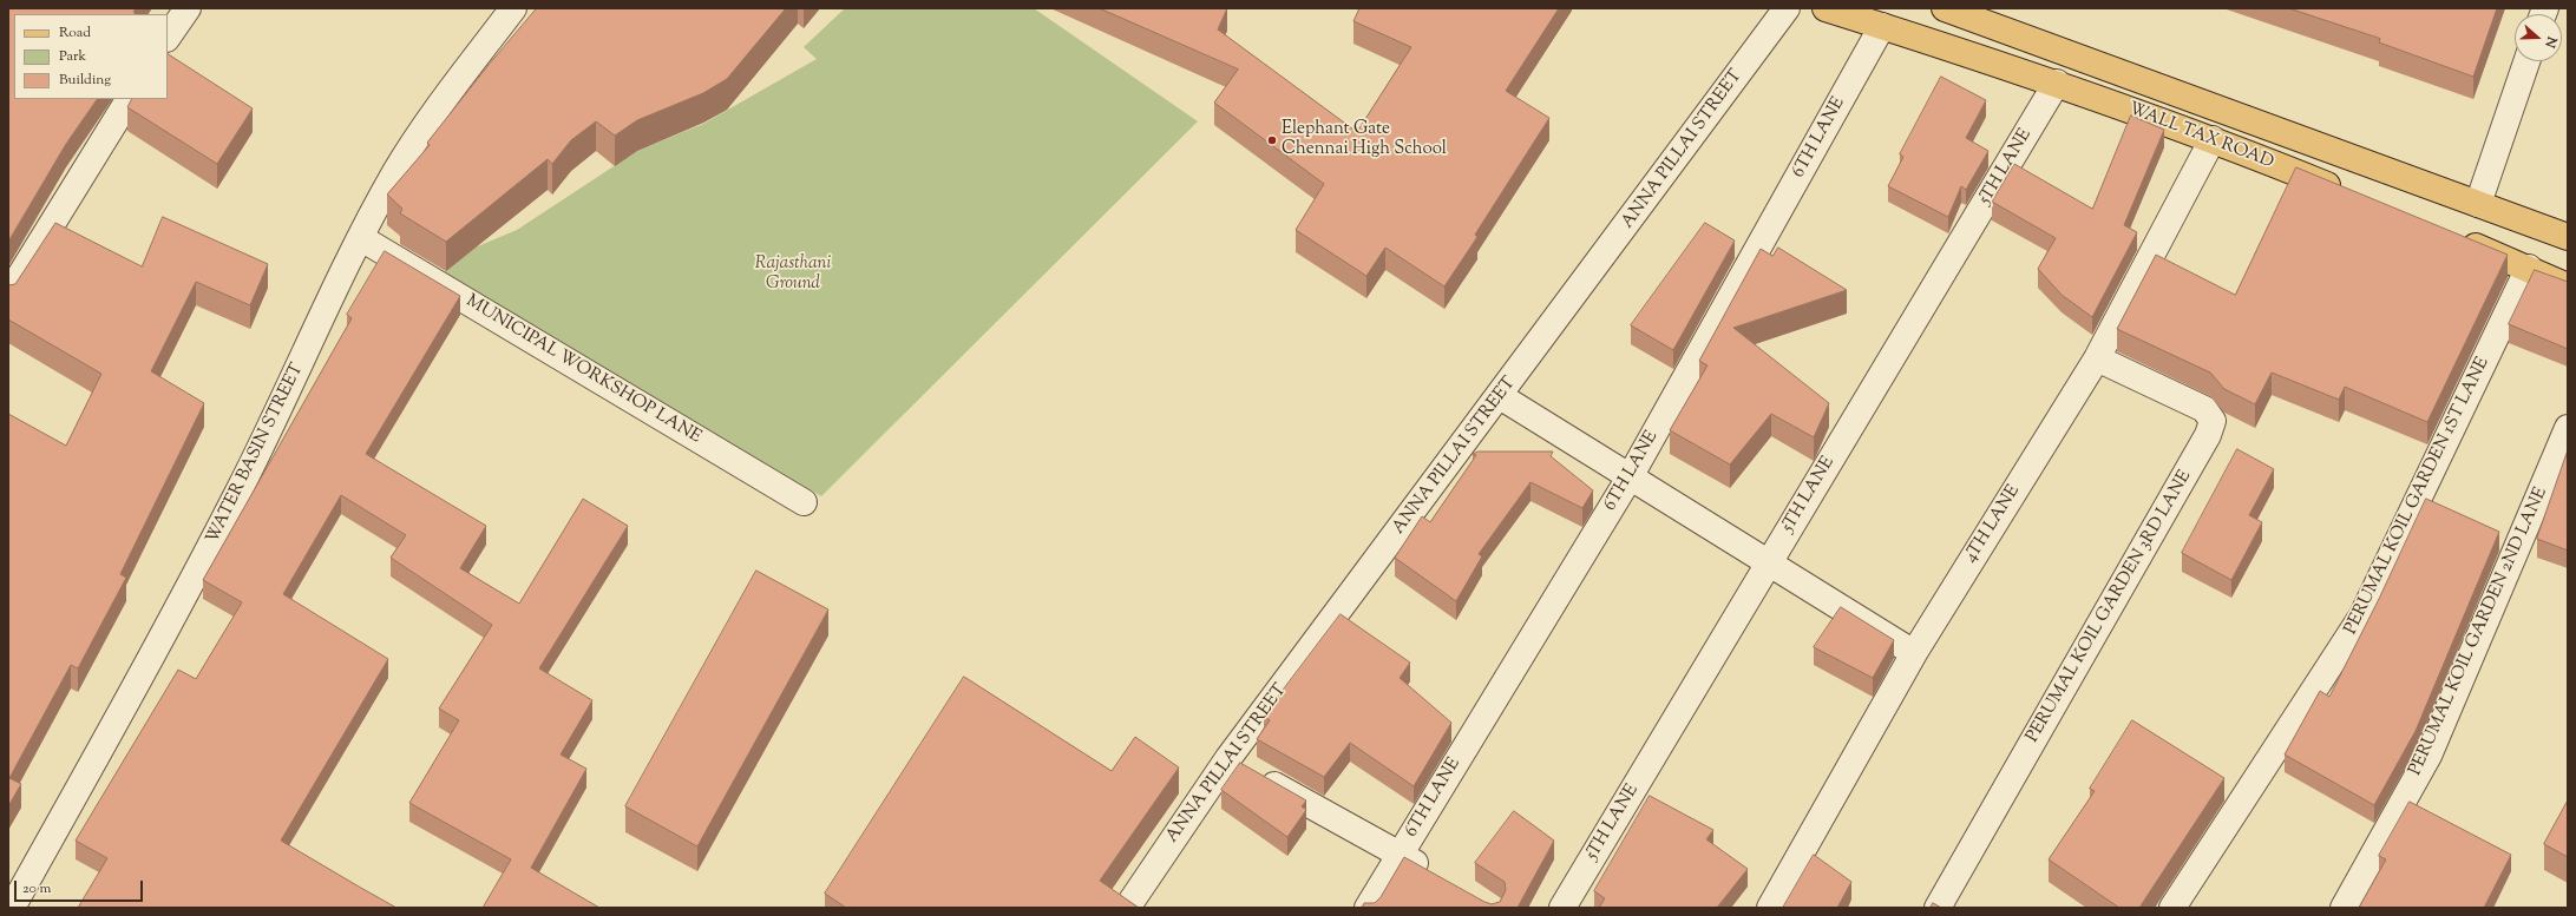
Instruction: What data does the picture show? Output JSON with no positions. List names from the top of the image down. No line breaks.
{"streets":{"main road":["WALL TAX ROAD"],"street":["6TH LANE","ANNA PILLAI STREET","5TH LANE","MUNICIPAL WORKSHOP LANE","WATER BASIN STREET","PERUMAL KOIL GARDEN 1ST LANE","4TH LANE","PERUMAL KOIL GARDEN 3RD LANE","PERUMAL KOIL GARDEN 2ND LANE"]},"crossings":[["WALL TAX ROAD","6TH LANE"],["WALL TAX ROAD","5TH LANE"],["WALL TAX ROAD","4TH LANE"],["MUNICIPAL WORKSHOP LANE","WATER BASIN STREET"],["4TH LANE","PERUMAL KOIL GARDEN 3RD LANE"]],"parks":["Rajasthani Ground"],"places":["Elephant Gate Chennai High School"],"legend":["Road","Park","Building"],"scale_bar":"20 m","north":"right"}
